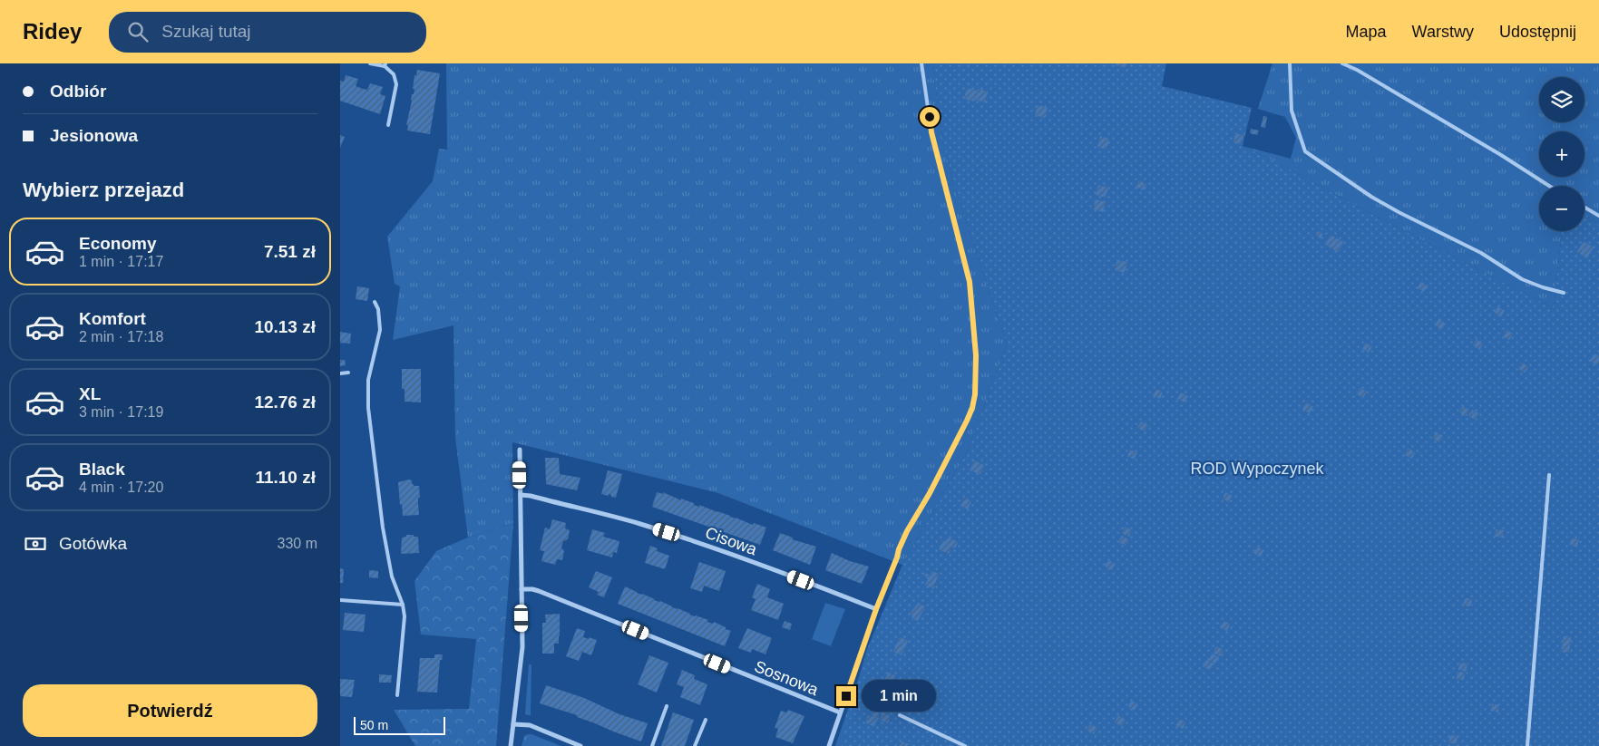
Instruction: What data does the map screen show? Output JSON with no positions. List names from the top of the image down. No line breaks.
{"streets":{"street":["Cisowa","Sosnowa"]},"parks":["ROD Wypoczynek"],"scale_bar":"50 m","page":{"header":"Ridey","search":"Szukaj tutaj","nav":["Mapa","Warstwy","Udostępnij"],"banner":["Odbiór","Jesionowa"],"map_buttons":["+","−"],"heading":"Wybierz przejazd","list":[{"name":"Economy","note":"1 min · 17:17","value":"7.51 zł"},{"name":"Komfort","note":"2 min · 17:18","value":"10.13 zł"},{"name":"XL","note":"3 min · 17:19","value":"12.76 zł"},{"name":"Black","note":"4 min · 17:20","value":"11.10 zł"}],"pay":["Gotówka","330 m"],"buttons":"Potwierdź","bubble":"1 min","scale":"50 m"}}
